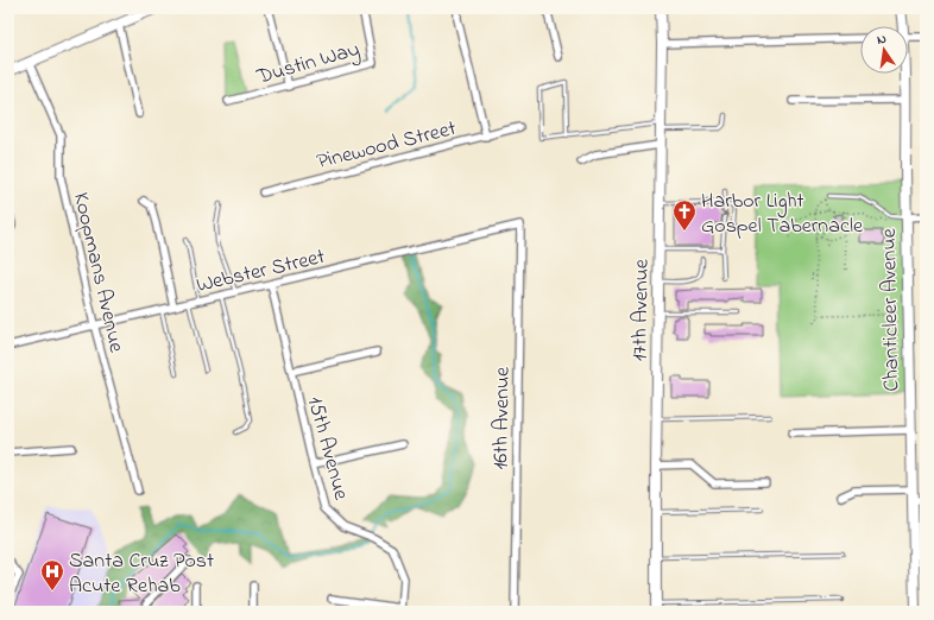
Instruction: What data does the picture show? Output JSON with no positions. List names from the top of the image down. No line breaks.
{"streets":{"street":["Dustin Way","Pinewood Street","Webster Street","Koopmans Avenue","17th Avenue","Chanticleer Avenue","16th Avenue","15th Avenue"]},"crossings":[["Webster Street","Koopmans Avenue"],["Webster Street","16th Avenue"],["Webster Street","15th Avenue"]],"places":{"church":["Harbor Light Gospel Tabernacle"],"hospital":["Santa Cruz Post Acute Rehab"]},"north":"top"}
